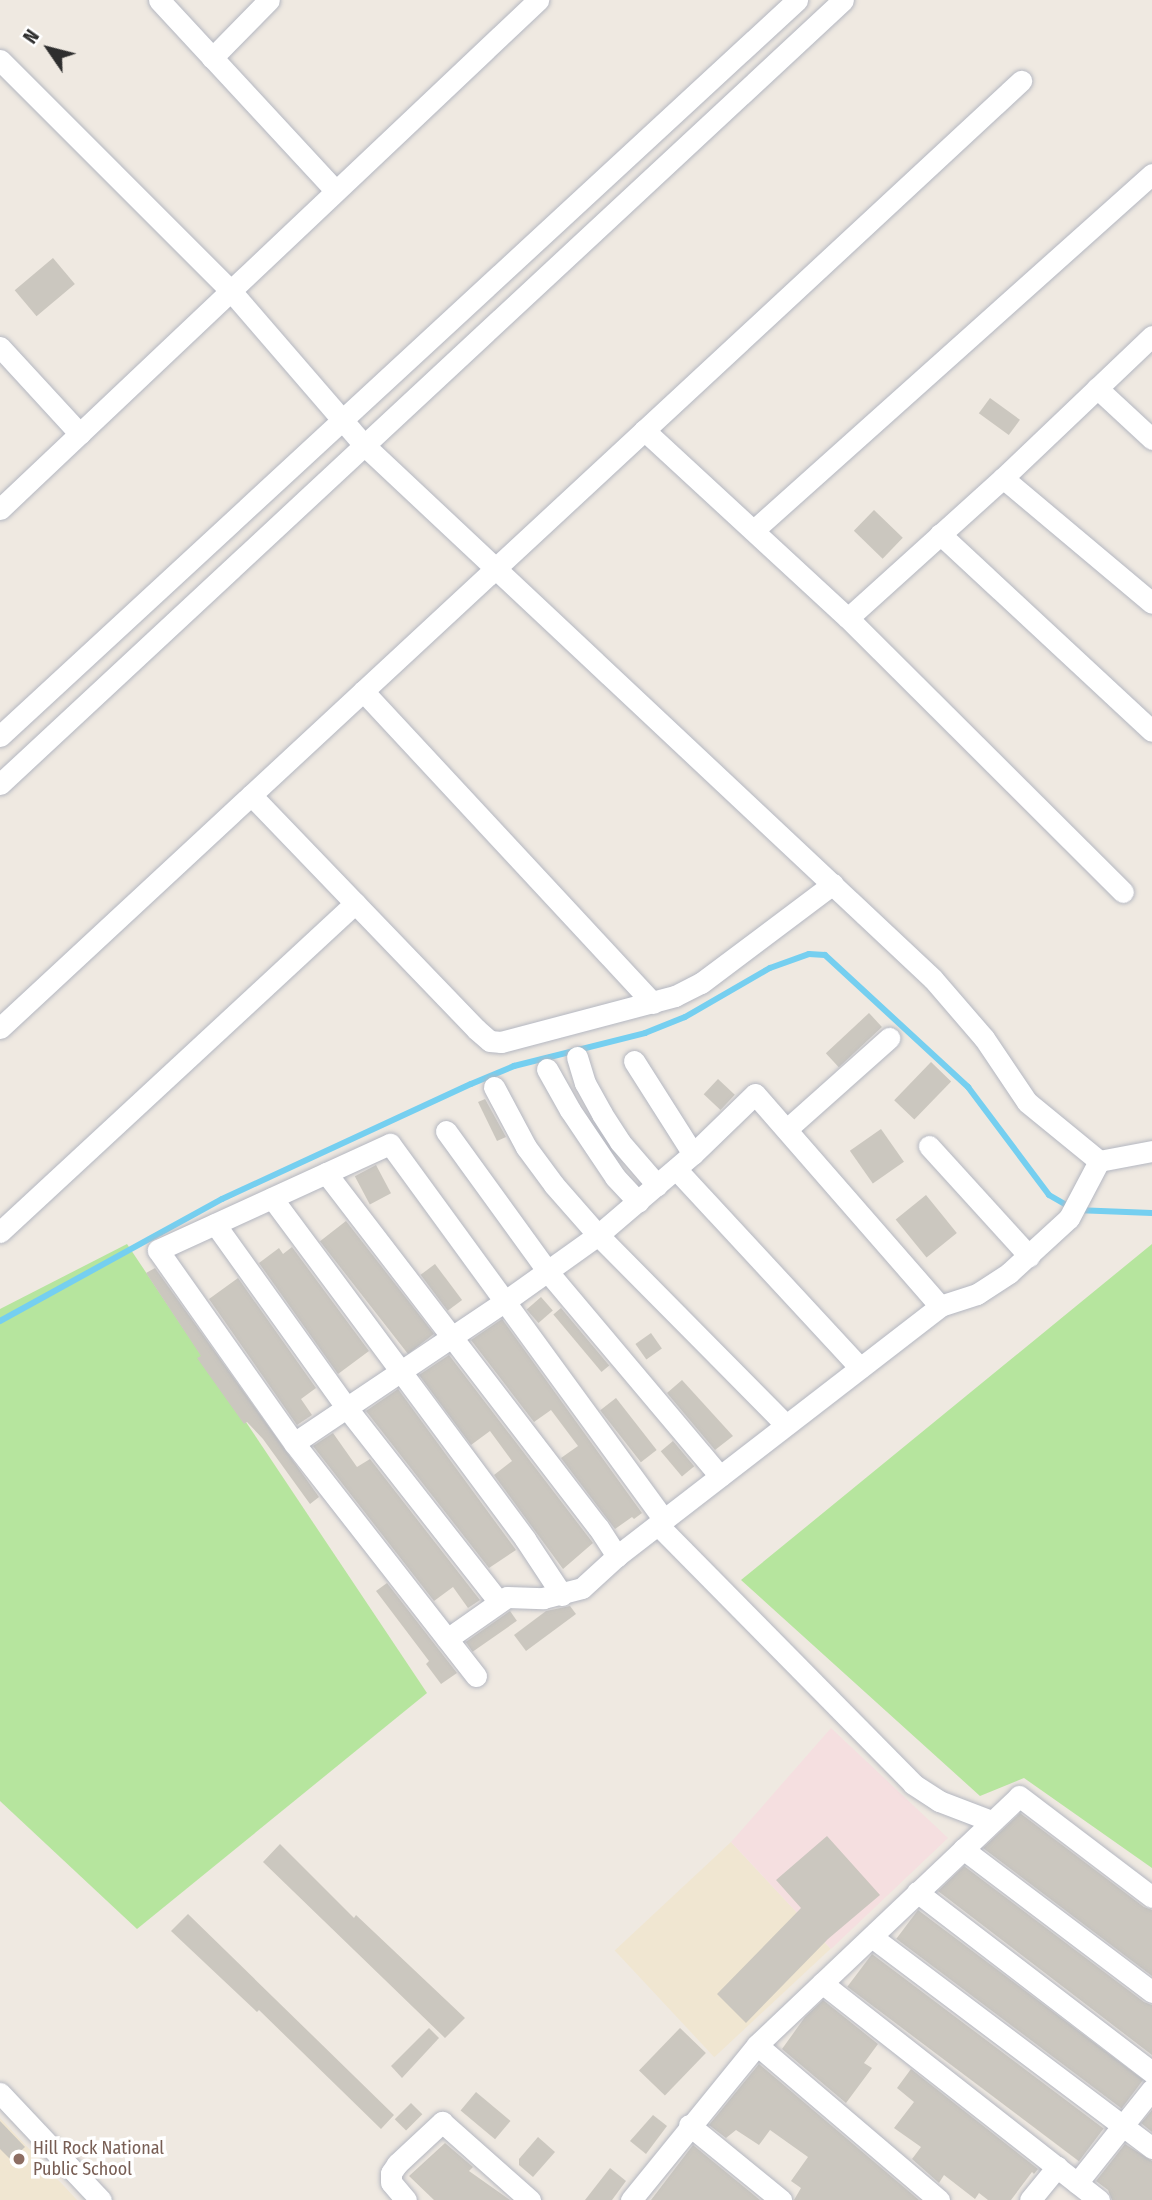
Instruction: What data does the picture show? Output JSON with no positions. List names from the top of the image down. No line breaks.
{"places":["Hill Rock National Public School"],"north":"top left"}
